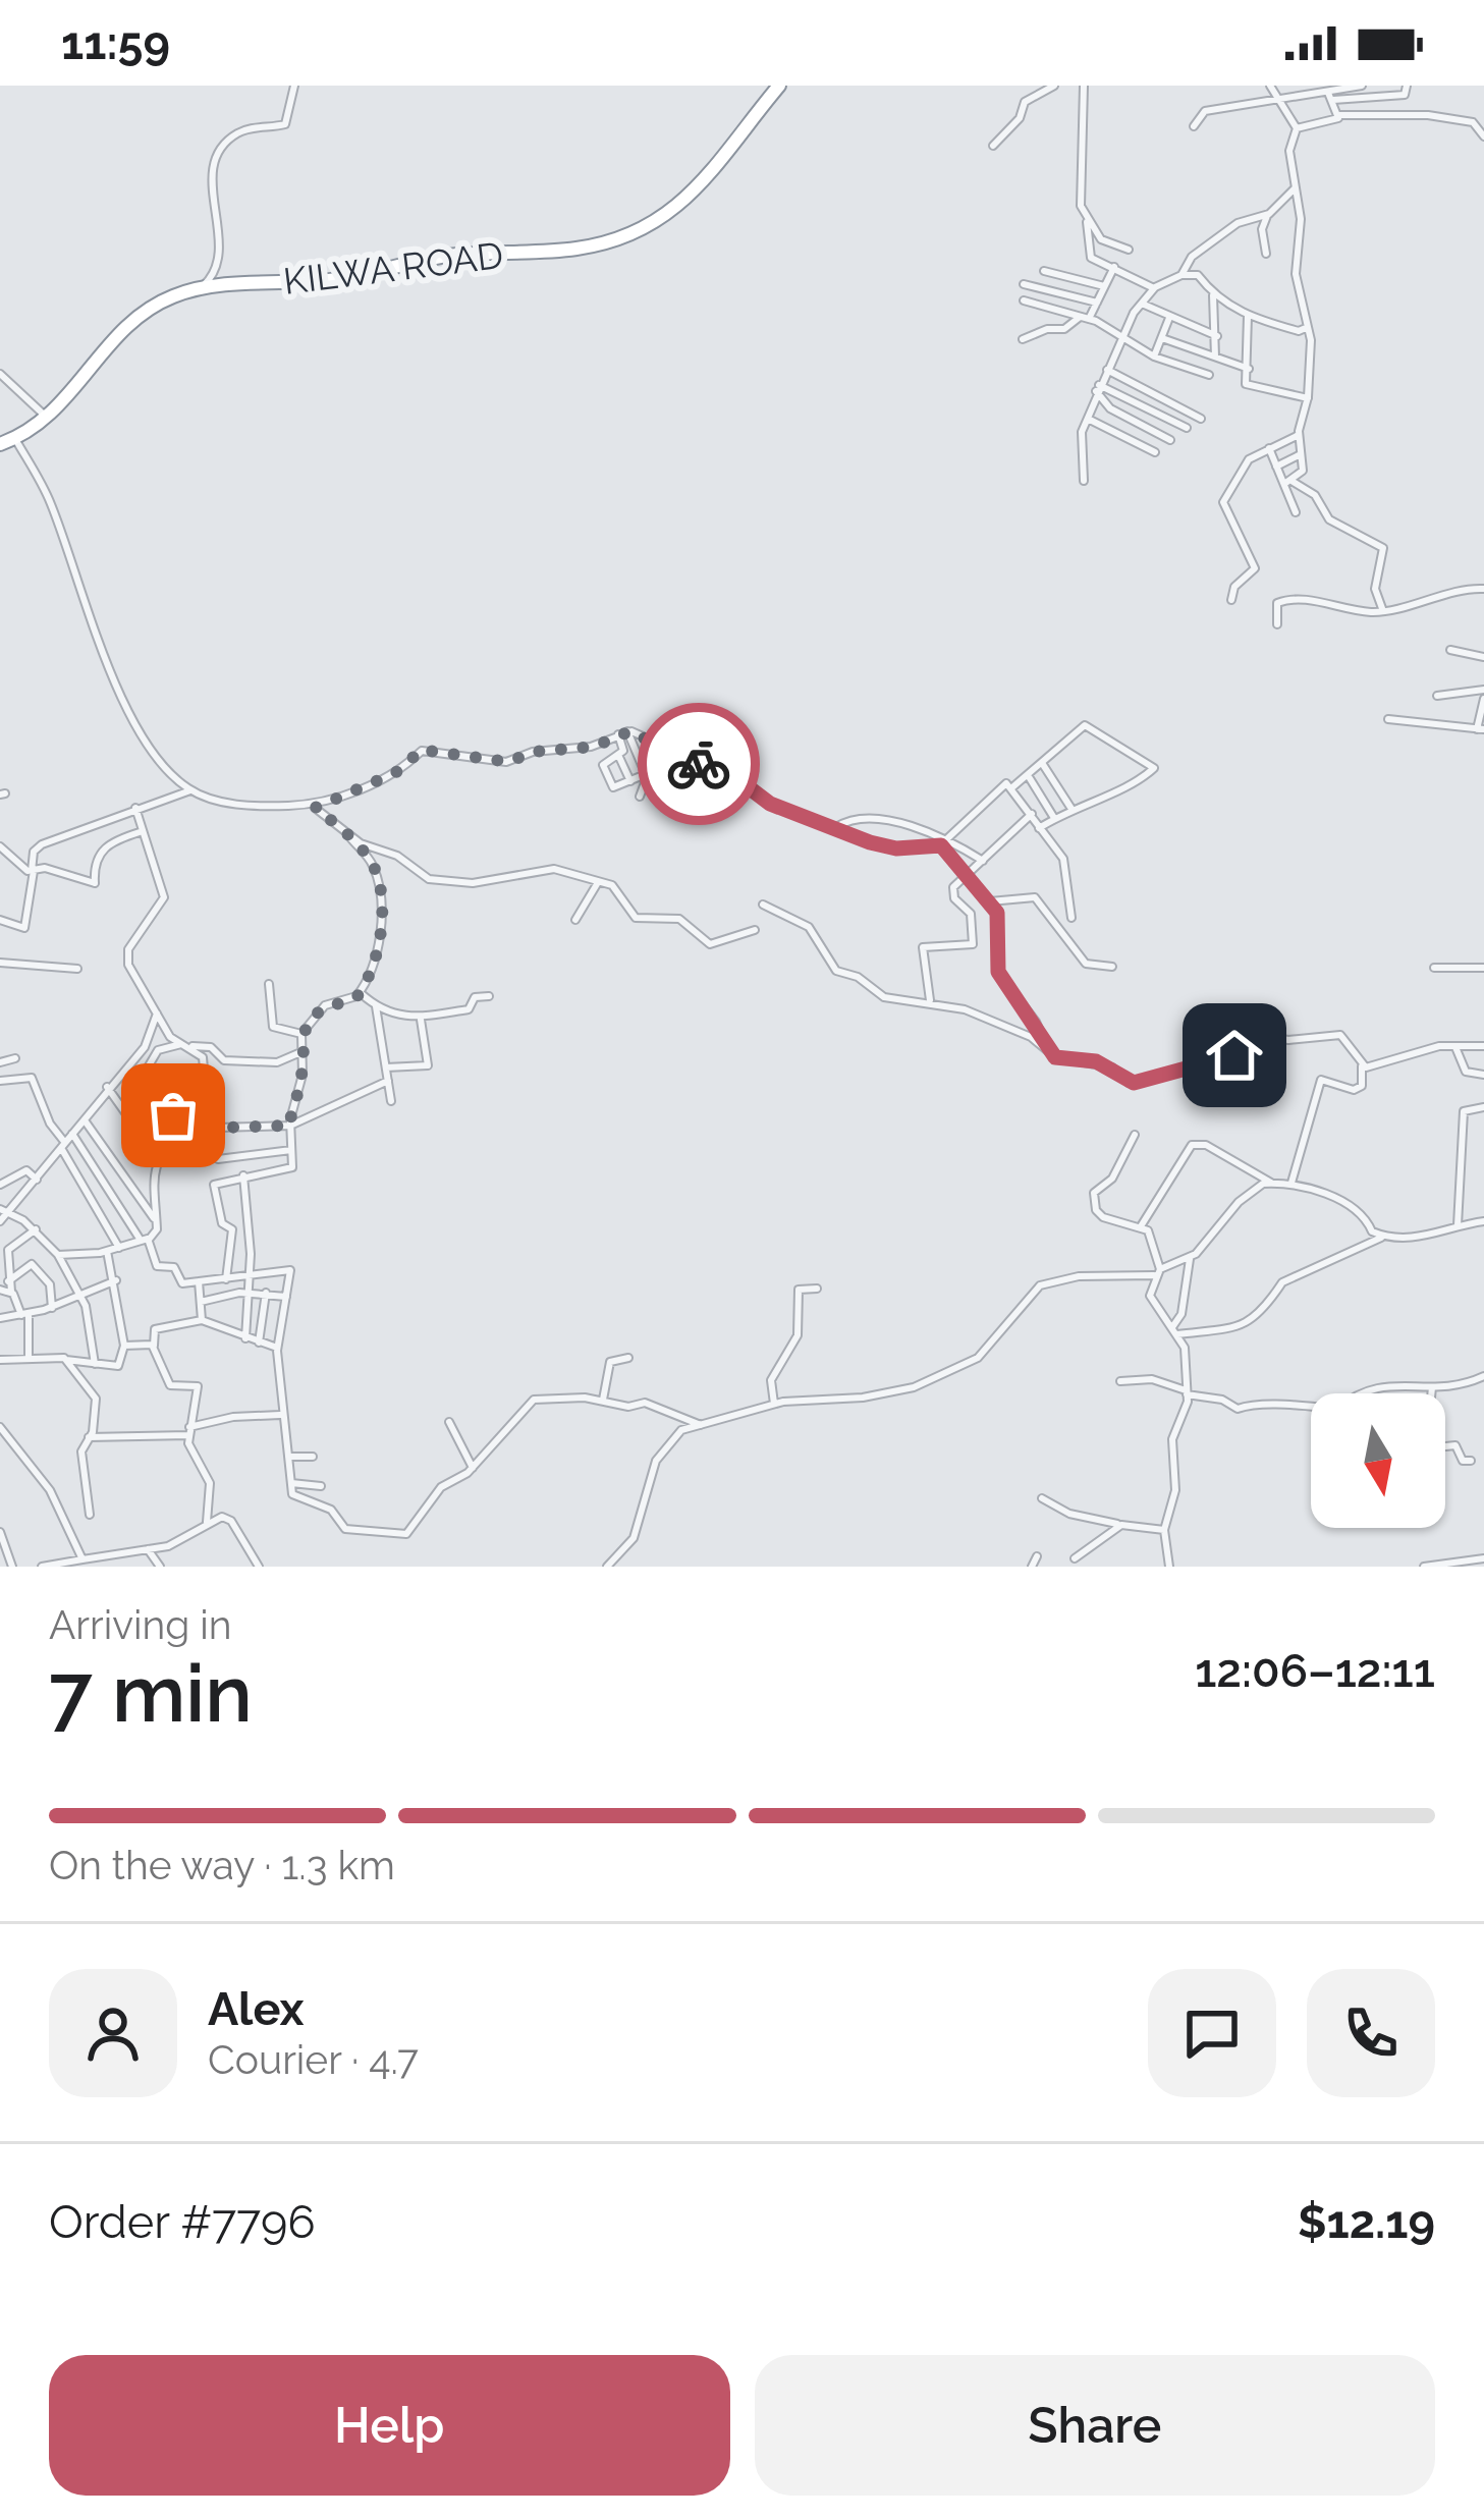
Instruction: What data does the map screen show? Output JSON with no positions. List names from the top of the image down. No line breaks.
{"streets":{"highway":["KILWA ROAD"]},"north":"bottom","page":{"status":"11:59","heading":["7 min","Arriving in","12:06–12:11"],"panel":["Alex","Courier · 4.7","Order #7796","$12.19"],"bar":"On the way · 1.3 km","buttons":["Help","Share"]}}
